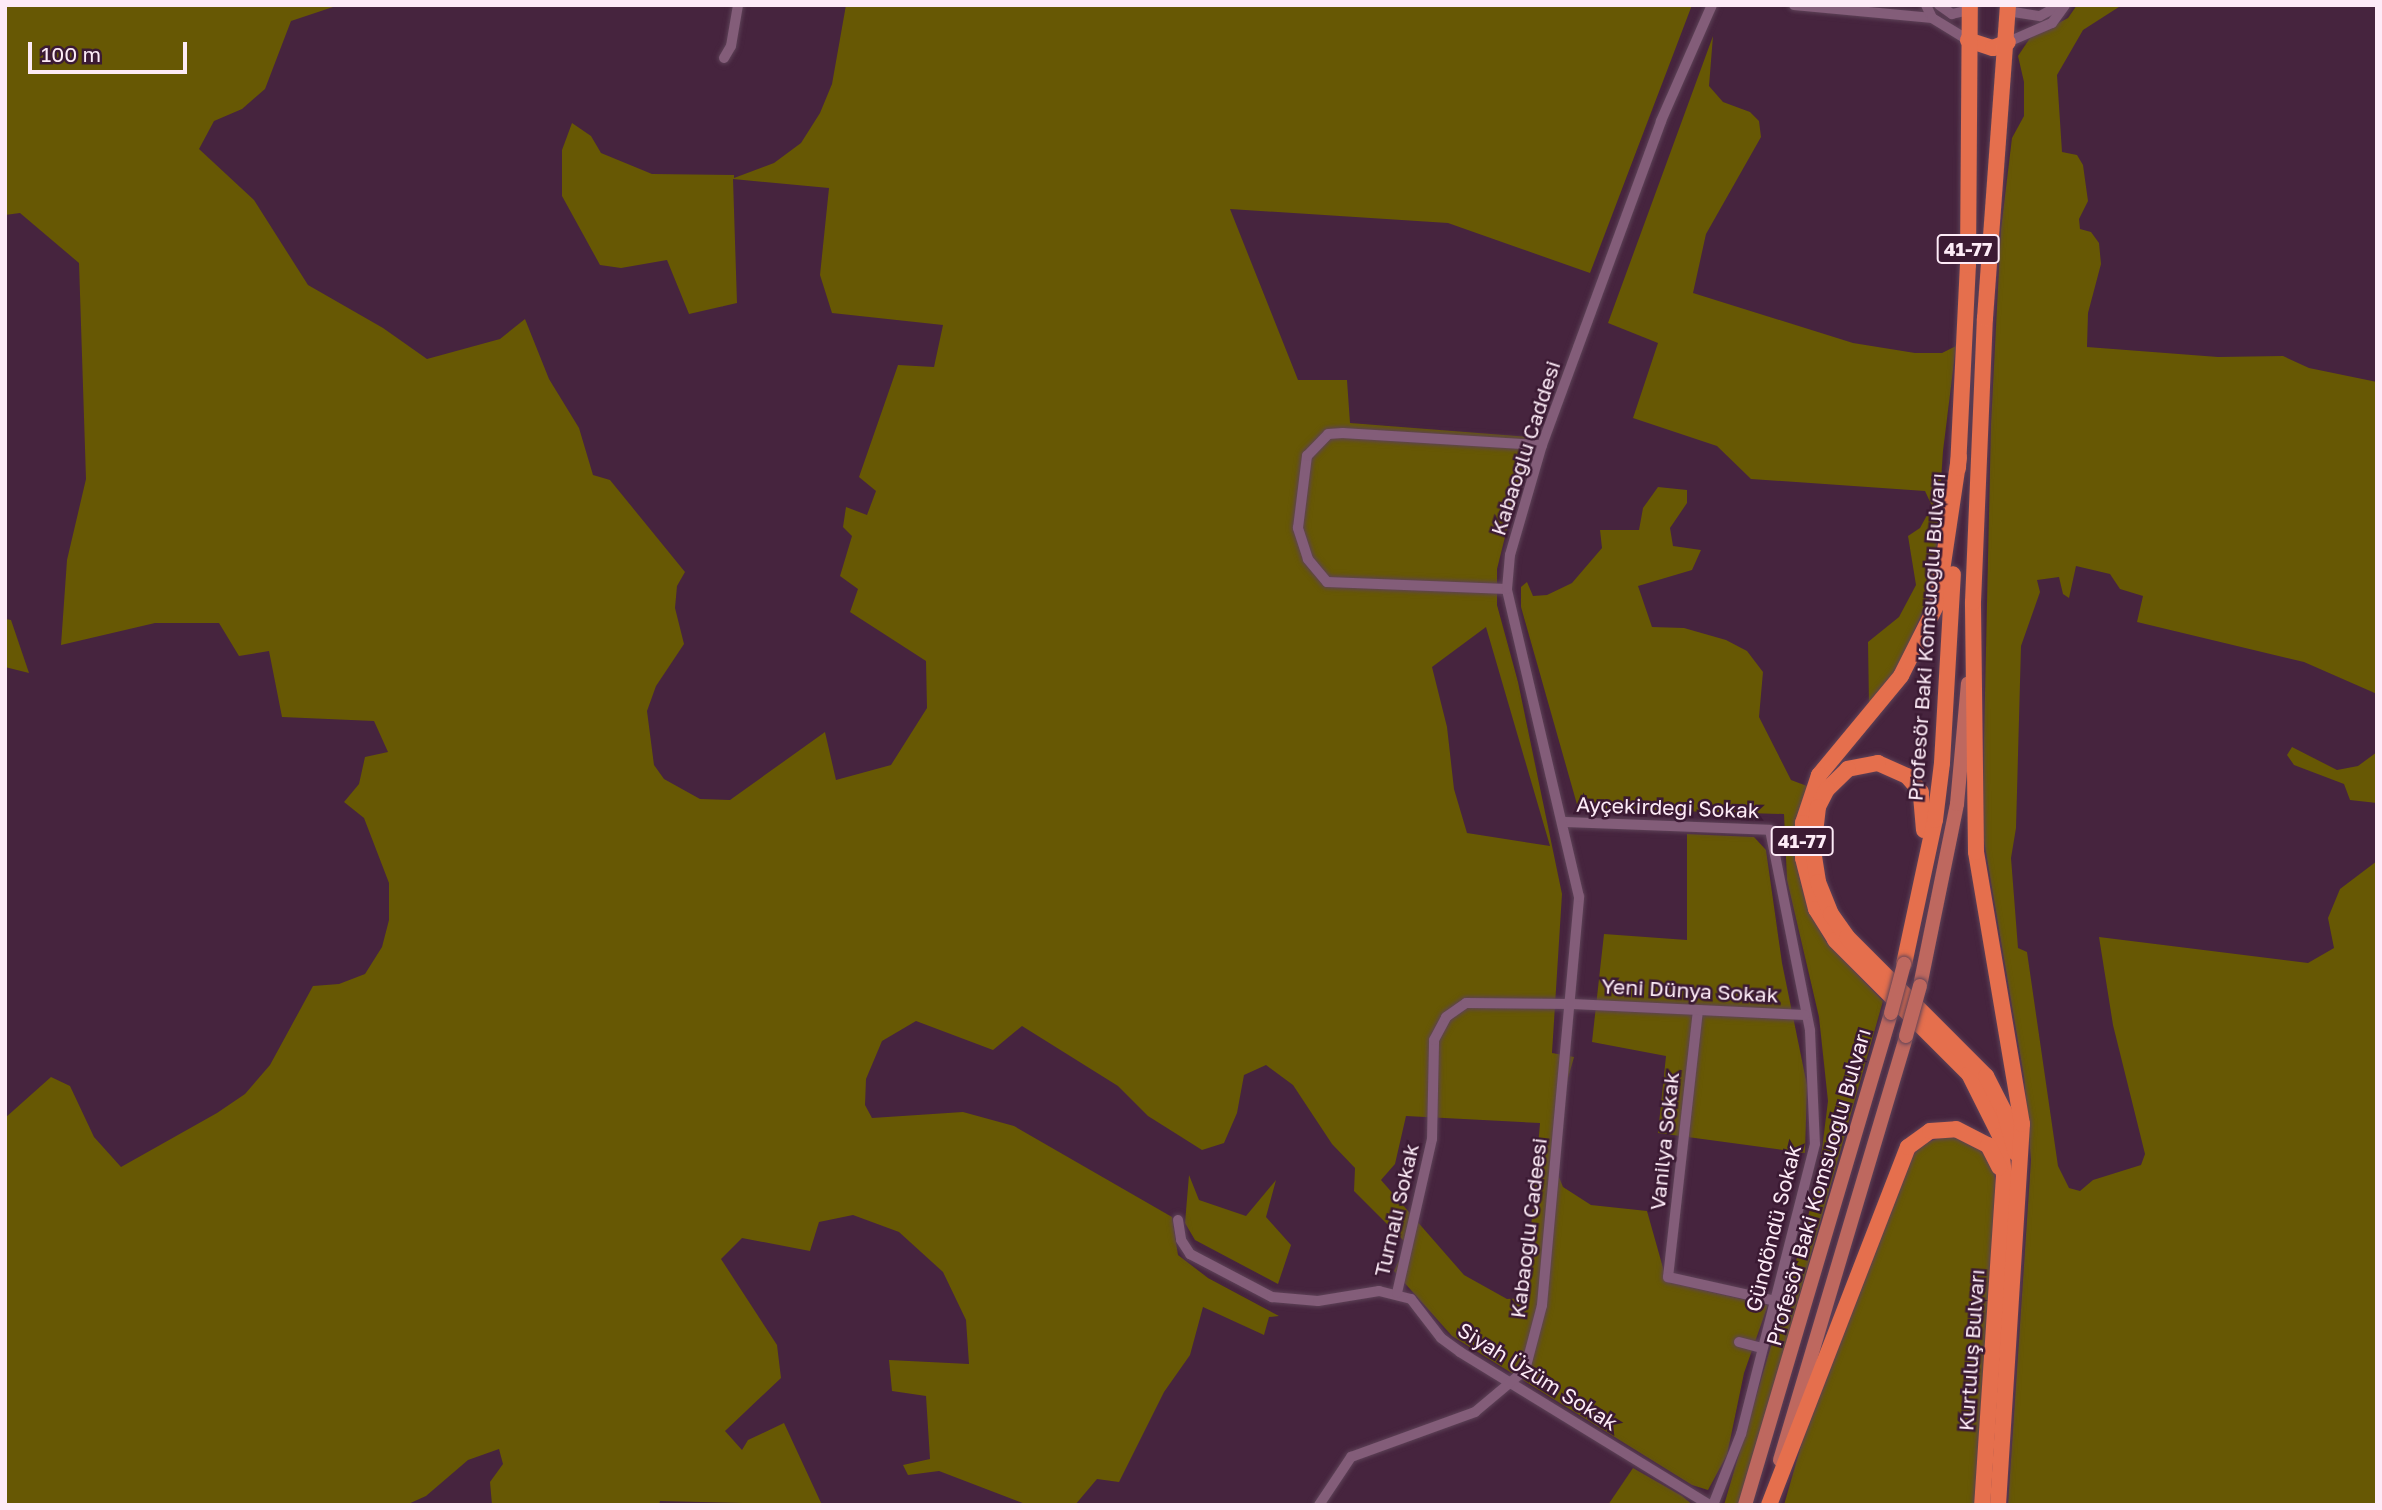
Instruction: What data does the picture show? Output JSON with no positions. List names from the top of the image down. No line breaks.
{"streets":{"highway":["41-77","Profesör Baki Komsuoğlu Bulvarı","Kurtuluş Bulvarı"],"street":["Kabaoğlu Caddesi","Ayçekirdeği Sokak","Yeni Dünya Sokak","Vanilya Sokak","Turnalı Sokak","Kabaoğlu Cadeesi","Gündöndü Sokak","Siyah Üzüm Sokak"]},"crossings":[["41-77","Profesör Baki Komsuoğlu Bulvarı"],["41-77","Kurtuluş Bulvarı"],["Kabaoğlu Caddesi","Ayçekirdeği Sokak"],["Kabaoğlu Caddesi","Yeni Dünya Sokak"],["Kabaoğlu Caddesi","Turnalı Sokak"],["Kabaoğlu Caddesi","Kabaoğlu Cadeesi"],["Ayçekirdeği Sokak","Gündöndü Sokak"],["Yeni Dünya Sokak","Vanilya Sokak"],["Yeni Dünya Sokak","Turnalı Sokak"],["Yeni Dünya Sokak","Kabaoğlu Cadeesi"],["Yeni Dünya Sokak","Gündöndü Sokak"],["Vanilya Sokak","Gündöndü Sokak"],["Turnalı Sokak","Kabaoğlu Cadeesi"],["Turnalı Sokak","Siyah Üzüm Sokak"],["Kabaoğlu Cadeesi","Siyah Üzüm Sokak"],["Gündöndü Sokak","Siyah Üzüm Sokak"]],"scale_bar":"100 m"}
